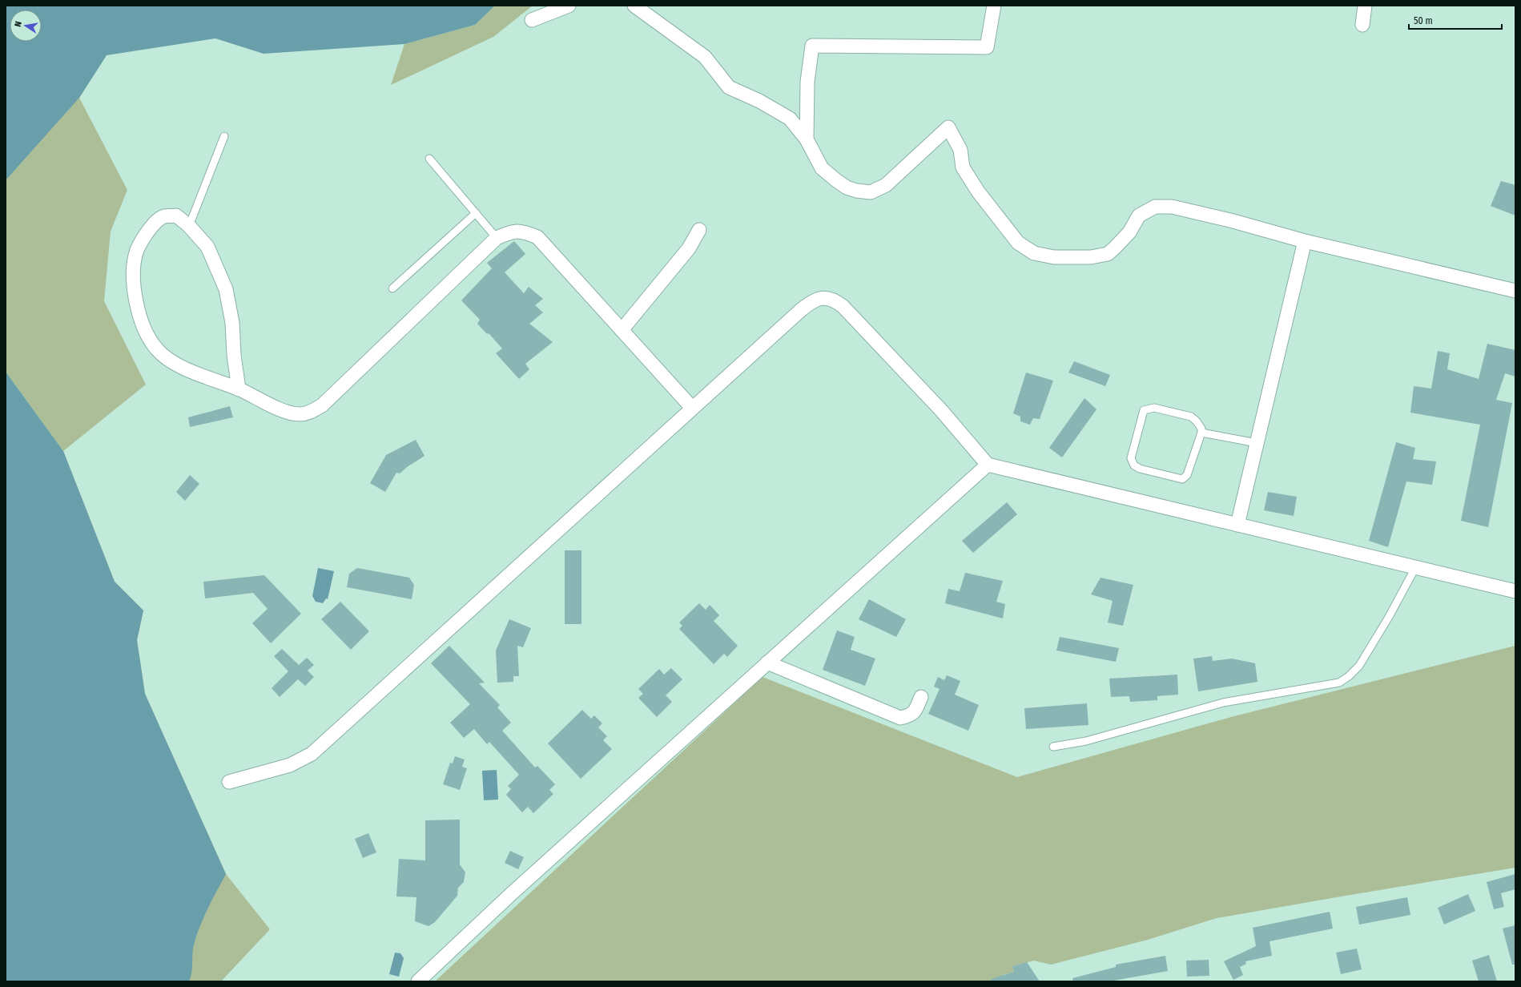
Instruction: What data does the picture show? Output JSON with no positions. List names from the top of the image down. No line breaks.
{"scale_bar":"50 m","north":"left"}
